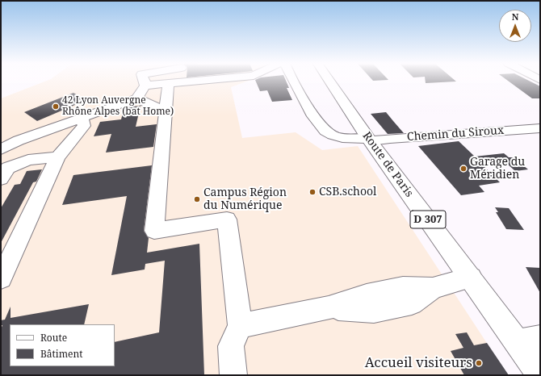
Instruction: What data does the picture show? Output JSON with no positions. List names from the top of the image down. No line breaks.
{"streets":{"main road":["Route de Paris","D 307"],"street":["Chemin du Siroux"]},"crossings":[["Chemin du Siroux","Route de Paris"]],"places":["42 Lyon Auvergne Rhône Alpes (bat Home)","Garage du Méridien","CSB.school","Campus Région du Numérique","Accueil visiteurs"],"legend":["Route","Bâtiment"],"north":"top"}
